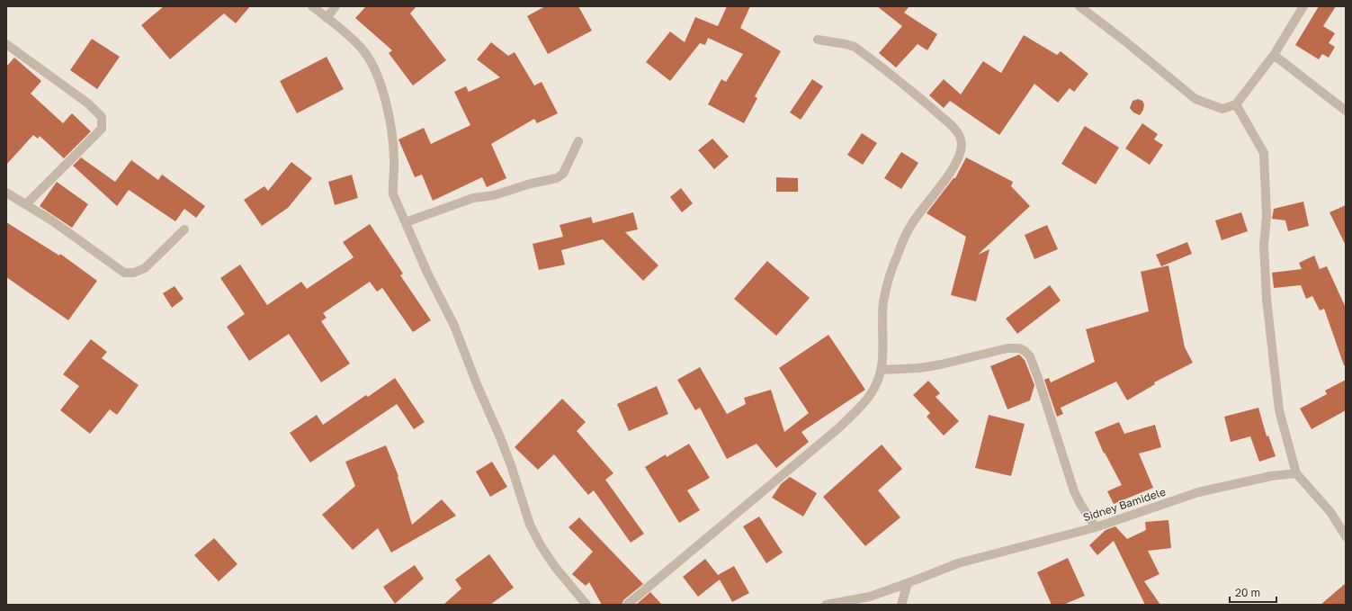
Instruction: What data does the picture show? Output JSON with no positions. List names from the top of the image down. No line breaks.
{"streets":{"street":["Sidney Bamidele"]},"scale_bar":"20 m"}
